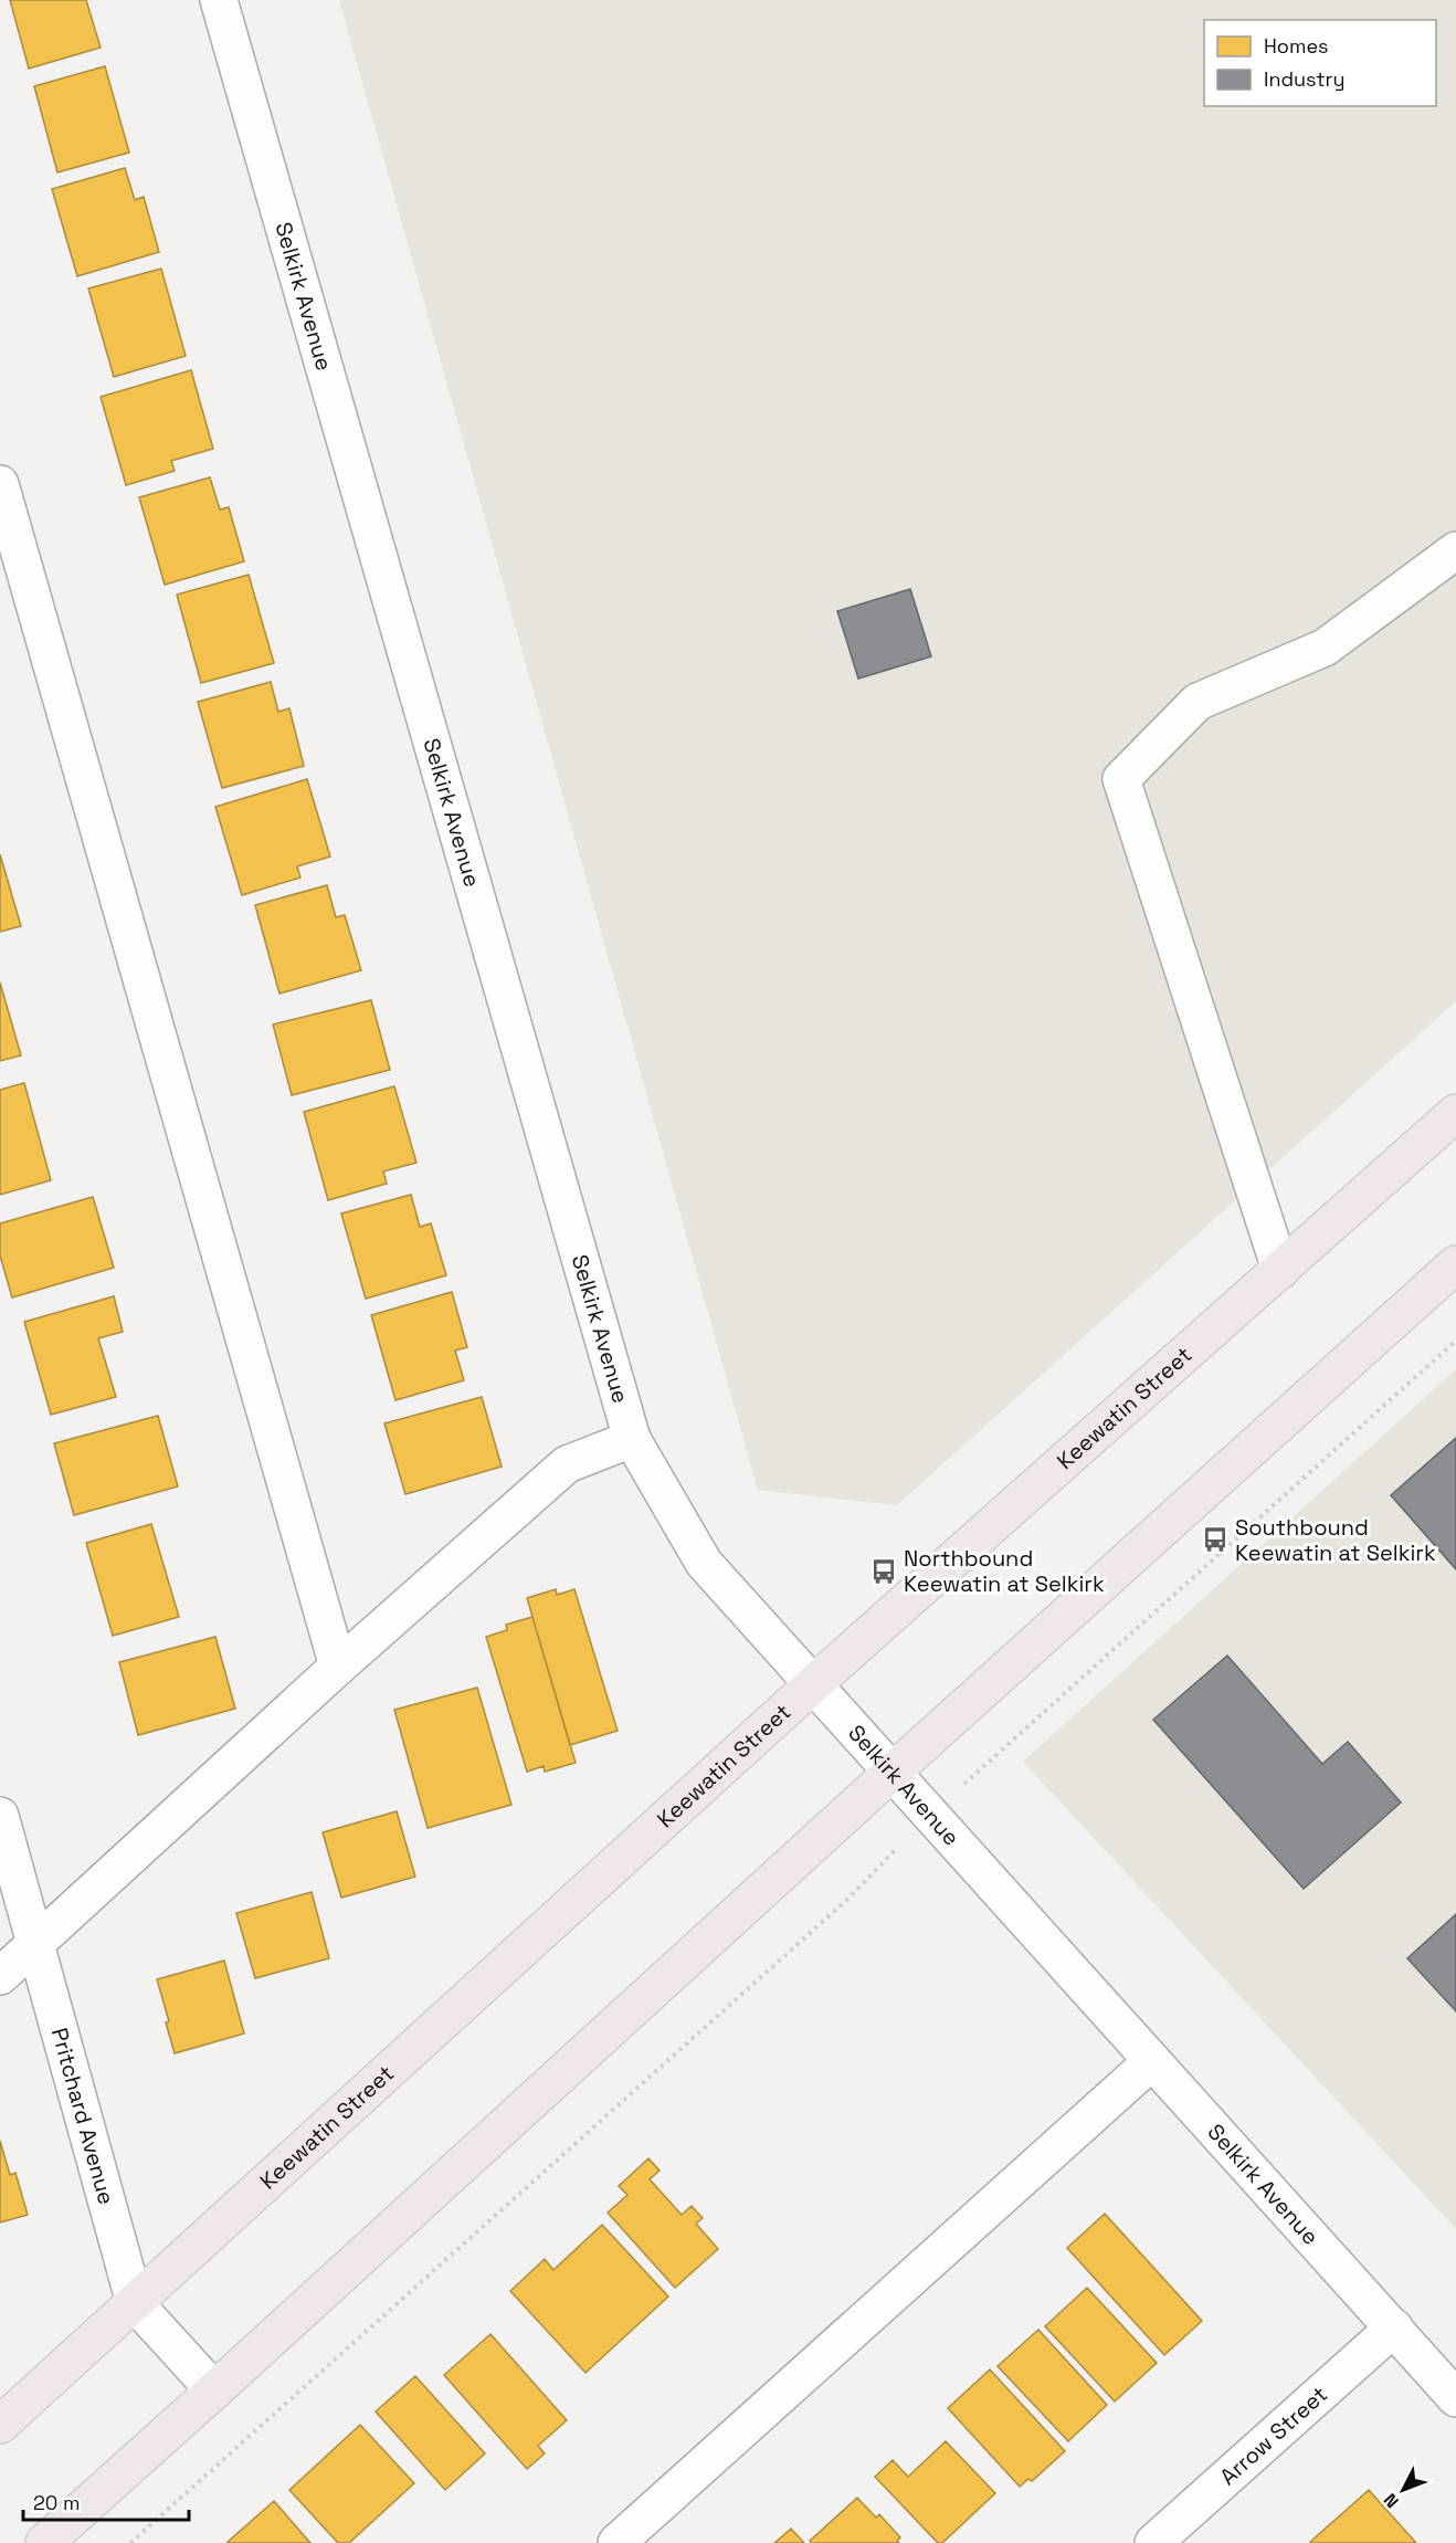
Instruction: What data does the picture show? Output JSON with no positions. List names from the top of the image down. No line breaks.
{"streets":{"main road":["Keewatin Street"],"street":["Selkirk Avenue","Pritchard Avenue","Arrow Street"]},"crossings":[["Selkirk Avenue","Keewatin Street"],["Selkirk Avenue","Arrow Street"],["Keewatin Street","Pritchard Avenue"]],"places":{"bus stop":["Southbound Keewatin at Selkirk","Northbound Keewatin at Selkirk"]},"legend":["Homes","Industry"],"scale_bar":"20 m","north":"bottom left"}
